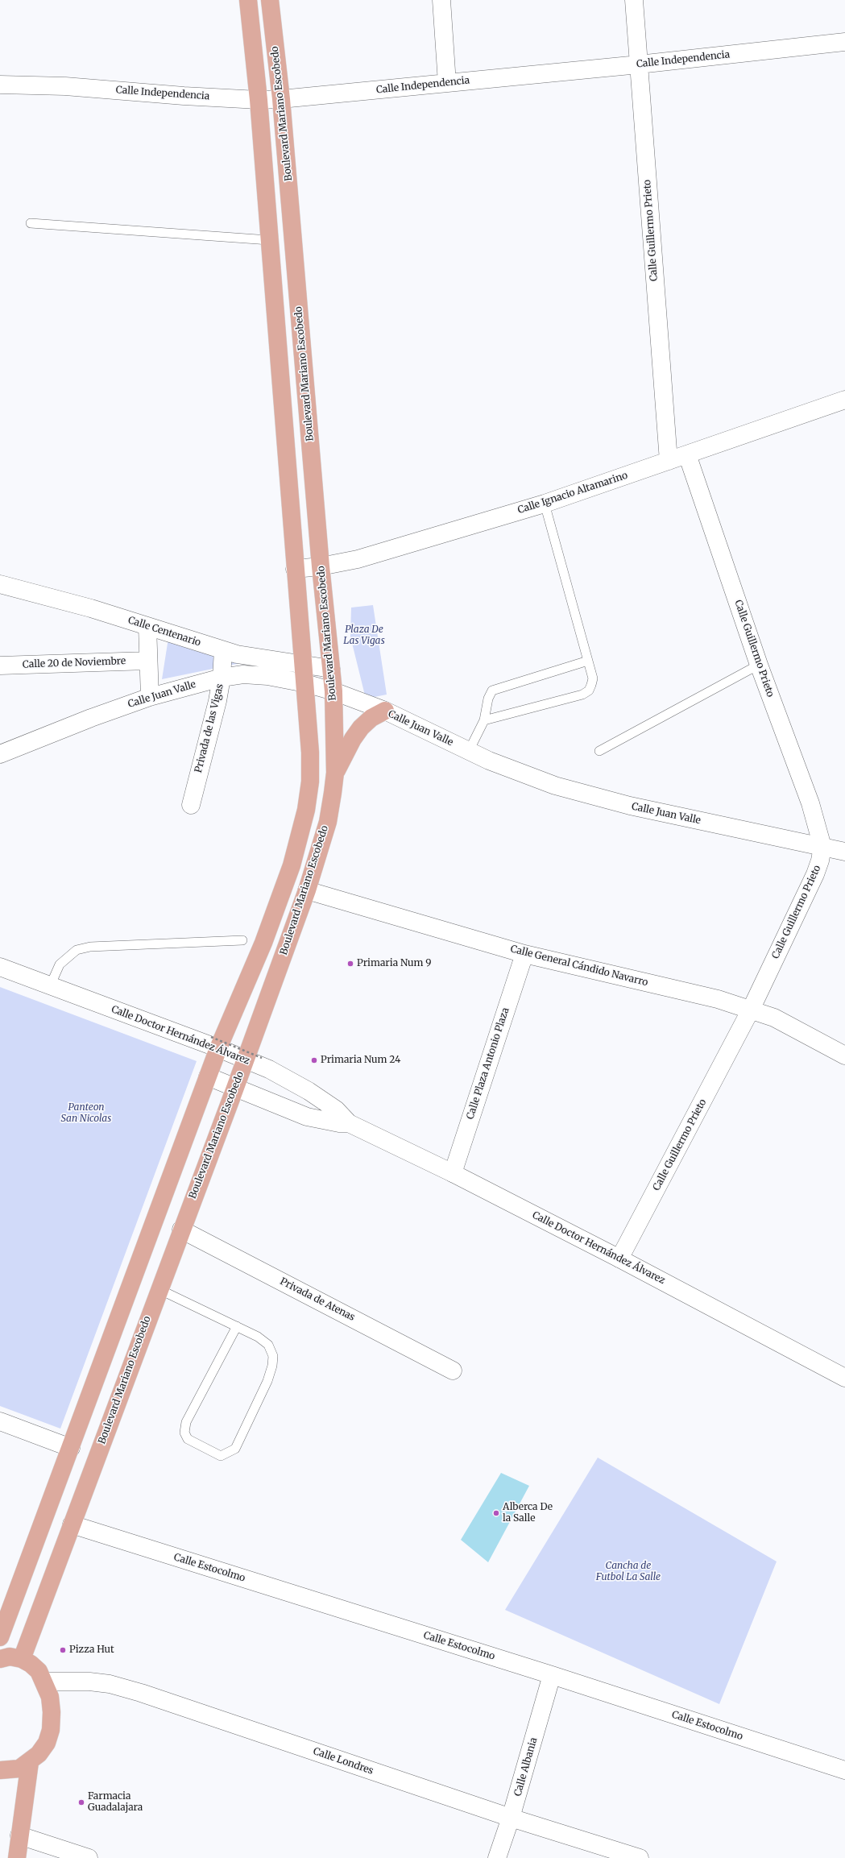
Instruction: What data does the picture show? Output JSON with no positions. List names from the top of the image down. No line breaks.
{"streets":{"main road":["Boulevard Mariano Escobedo"],"street":["Calle Independencia","Calle Guillermo Prieto","Calle Ignacio Altamarino","Calle Centenario","Calle 20 de Noviembre","Calle Juan Valle","Privada de las Vigas","Calle General Cándido Navarro","Calle Doctor Hernández Álvarez","Calle Plaza Antonio Plaza","Privada de Atenas","Calle Estocolmo","Calle Londres","Calle Albania"]},"crossings":[["Calle Independencia","Boulevard Mariano Escobedo"],["Calle Independencia","Calle Guillermo Prieto"],["Boulevard Mariano Escobedo","Calle Ignacio Altamarino"],["Boulevard Mariano Escobedo","Calle Centenario"],["Boulevard Mariano Escobedo","Calle Juan Valle"],["Boulevard Mariano Escobedo","Calle General Cándido Navarro"],["Boulevard Mariano Escobedo","Calle Doctor Hernández Álvarez"],["Boulevard Mariano Escobedo","Privada de Atenas"],["Boulevard Mariano Escobedo","Calle Estocolmo"],["Calle Guillermo Prieto","Calle Ignacio Altamarino"],["Calle Guillermo Prieto","Calle Juan Valle"],["Calle Guillermo Prieto","Calle General Cándido Navarro"],["Calle Guillermo Prieto","Calle Doctor Hernández Álvarez"],["Calle Centenario","Privada de las Vigas"],["Calle Juan Valle","Privada de las Vigas"],["Calle General Cándido Navarro","Calle Plaza Antonio Plaza"],["Calle Doctor Hernández Álvarez","Calle Plaza Antonio Plaza"],["Calle Estocolmo","Calle Albania"],["Calle Londres","Calle Albania"]],"parks":["Plaza De Las Vigas","Panteon San Nicolas","Cancha de Futbol La Salle"],"places":["Primaria Num 9","Primaria Num 24","Alberca De la Salle","Pizza Hut","Farmacia Guadalajara"]}
